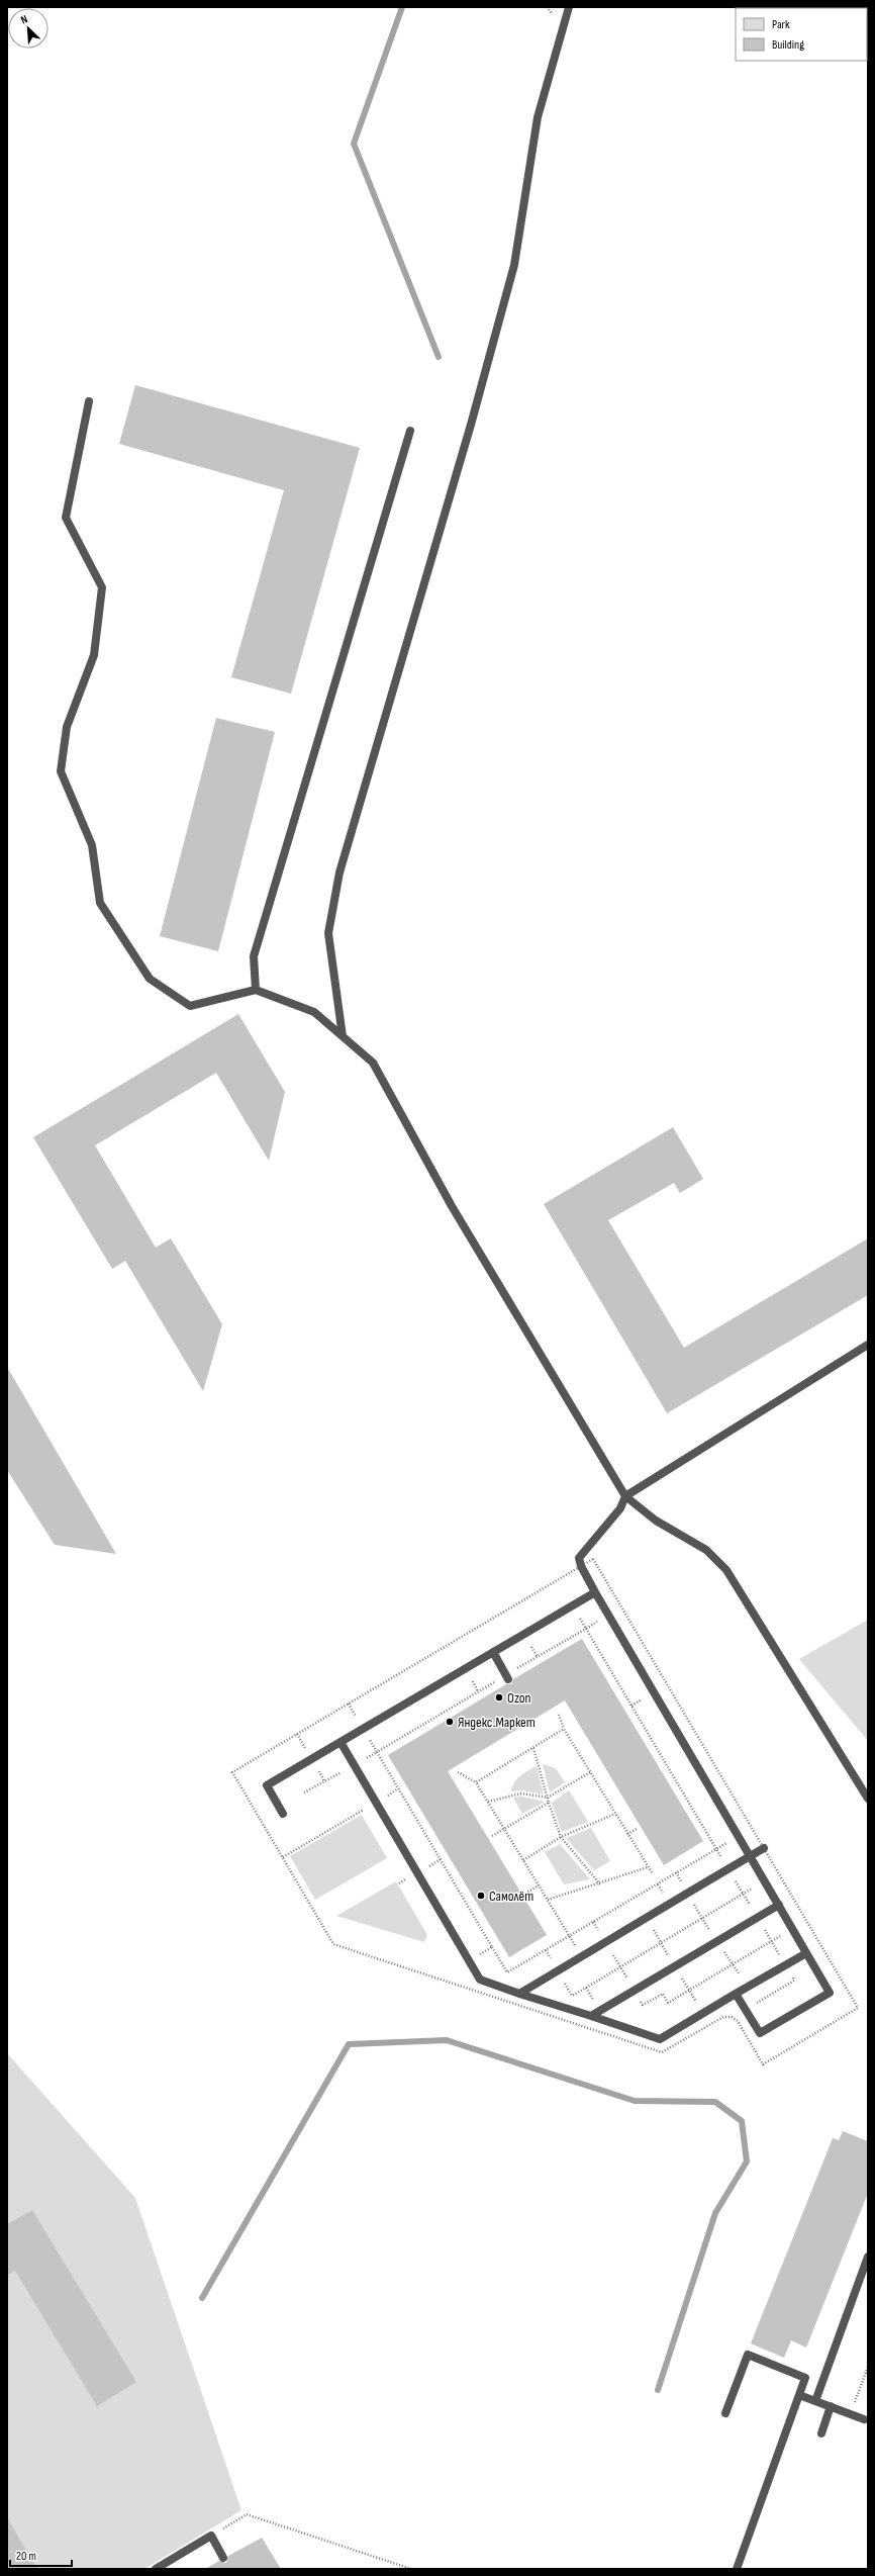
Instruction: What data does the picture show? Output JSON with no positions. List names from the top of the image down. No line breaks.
{"places":["Ozon","Яндекс.Маркет","Самолёт"],"legend":["Park","Building"],"scale_bar":"20 m","north":"top left"}
